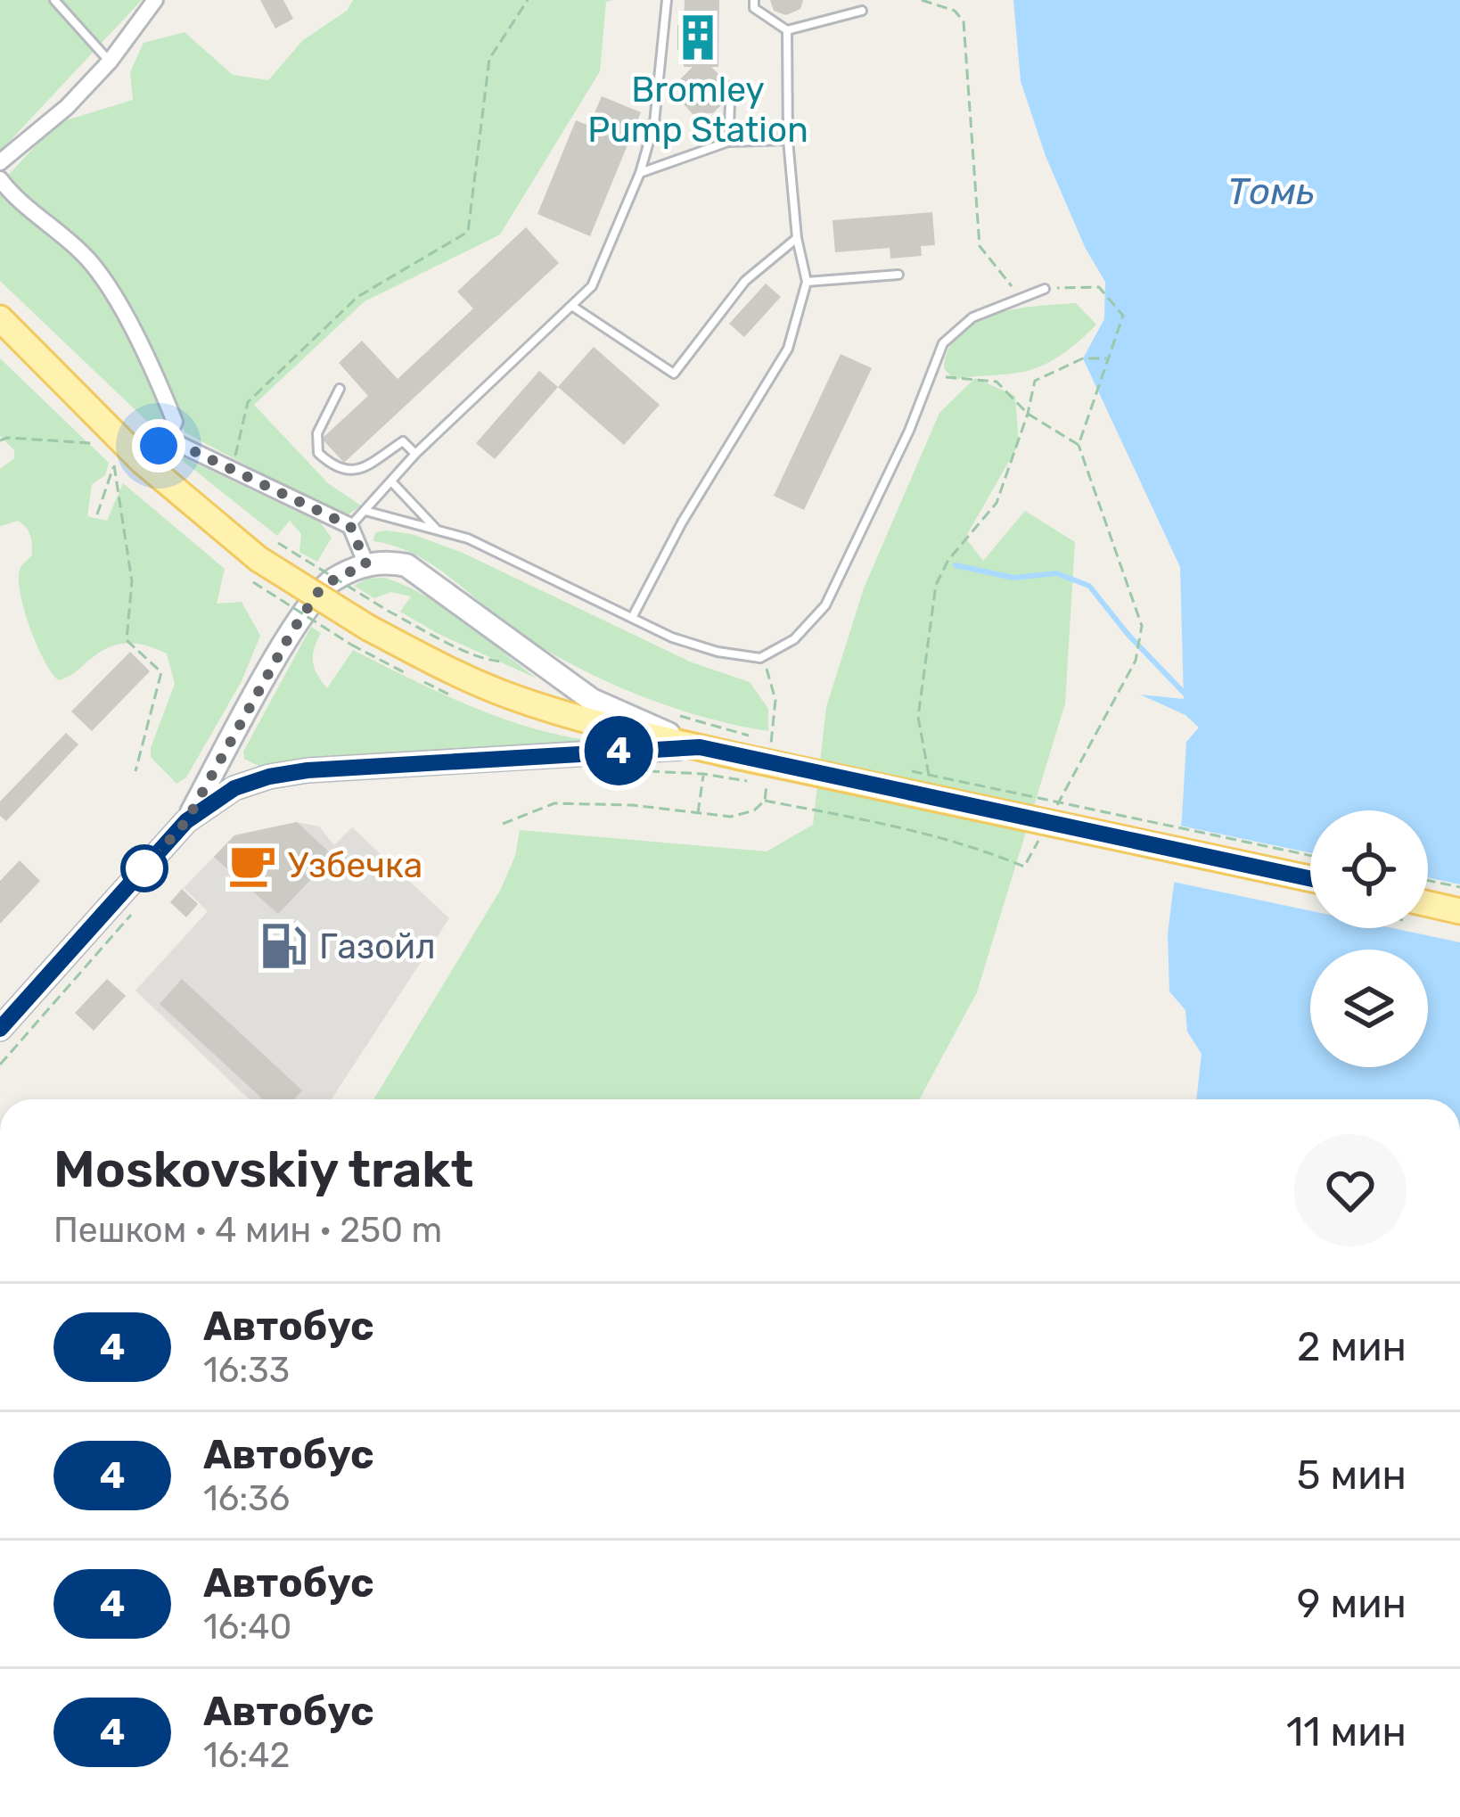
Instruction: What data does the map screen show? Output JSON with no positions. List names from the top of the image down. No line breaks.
{"water":["Томь"],"places":{"building":["Bromley Pump Station"],"cafe":["Узбечка"],"fuel station":["Газойл"]},"lines":["bus line 4"],"page":{"on_map":"4","heading":["Moskovskiy trakt","Пешком · 4 мин · 250 m"],"list":[{"mark":"4","name":"Автобус","note":"16:33","value":"2 мин"},{"mark":"4","name":"Автобус","note":"16:36","value":"5 мин"},{"mark":"4","name":"Автобус","note":"16:40","value":"9 мин"},{"mark":"4","name":"Автобус","note":"16:42","value":"11 мин"}]}}
